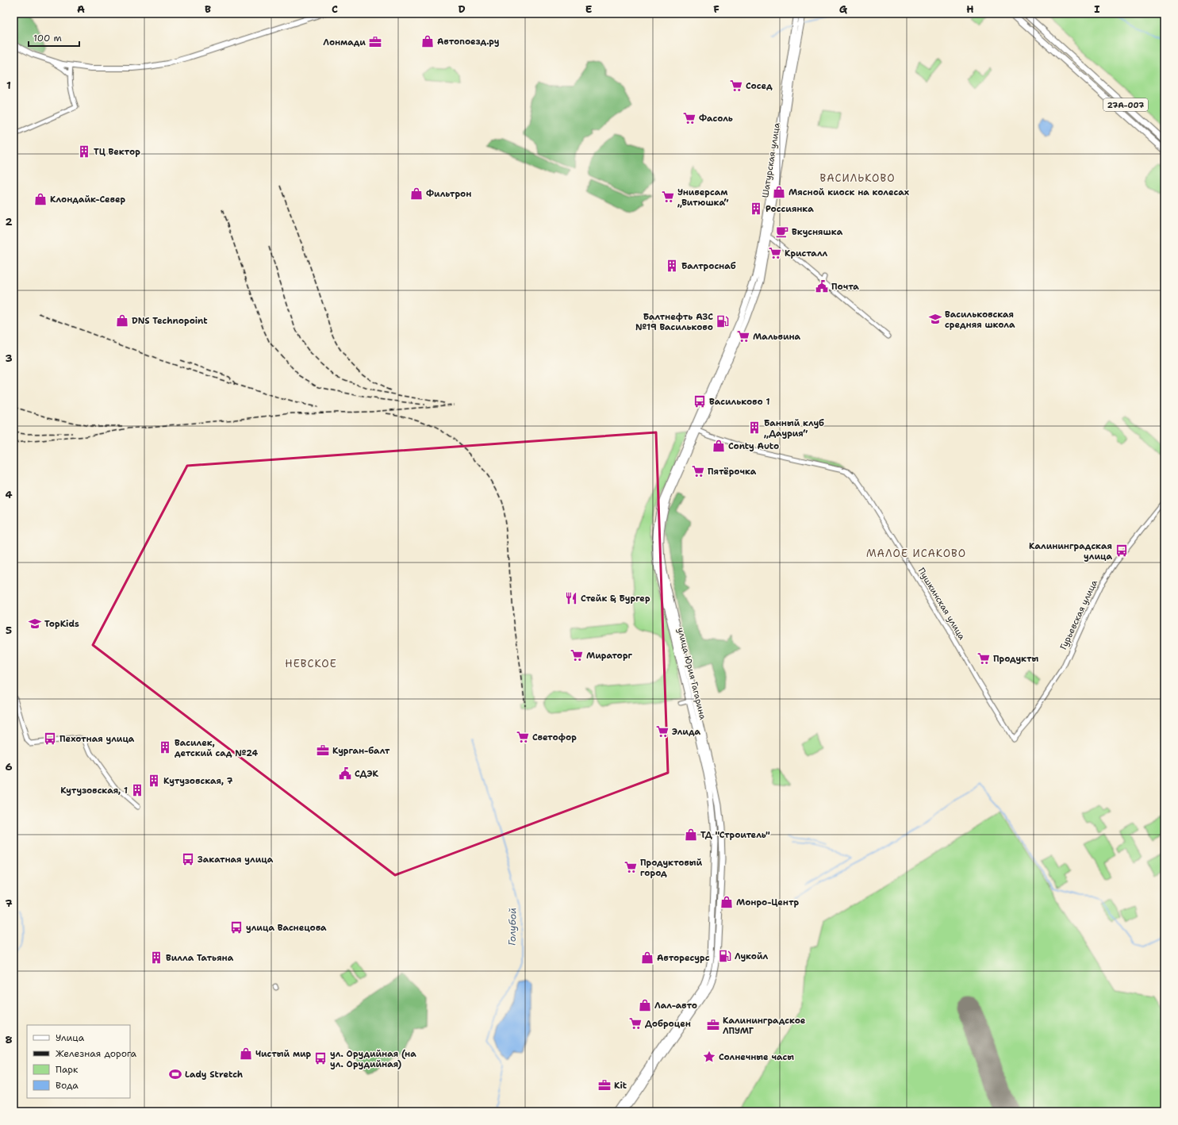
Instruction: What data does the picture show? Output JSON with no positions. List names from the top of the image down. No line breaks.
{"streets":{"main road":["27А-007","Шатурская улица","улица Юрия Гагарина"],"street":["Пушкинская улица","Гурьевская улица"]},"crossings":[["Шатурская улица","Пушкинская улица"],["Шатурская улица","улица Юрия Гагарина"],["Пушкинская улица","Гурьевская улица"],["Пушкинская улица","улица Юрия Гагарина"]],"districts":["ВАСИЛЬКОВО","МАЛОЕ ИСАКОВО","НЕВСКОЕ"],"water":["Голубой"],"places":{"shop":["Автопоезд.ру","Мясной киоск на колесах","Фильтрон","Клондайк-Север","DNS Technopoint","Conty Auto","ТД \"Строитель\"","Монро-Центр","Авторесурс","Лал-авто","Чистый мир"],"office":["Лонмади","Курган-балт","Калининградское ЛПУМГ","Kit"],"supermarket":["Сосед","Фасоль","Универсам „Витюшка“","Кристалл","Мальвина","Пятёрочка","Мираторг","Продукты","Элида","Светофор","Продуктовый город","Доброцен"],"building":["ТЦ Вектор","Россиянка","Балтроснаб","Банный клуб „Даурия“","Василек, детский сад №24","Кутузовская, 7","Кутузовская, 1","Вилла Татьяна"],"cafe":["Вкусняшка"],"public building":["Почта","СДЭК"],"school or university":["Васильковская средняя школа","TopKids"],"fuel station":["Балтнефть АЗС №19 Васильково","Лукойл"],"bus stop":["Васильково 1","Калининградская улица","Пехотная улица","Закатная улица","улица Васнецова","ул. Орудийная (на ул. Орудийная)"],"restaurant":["Стейк & Бургер"],"place":["Солнечные часы"],"sports":["Lady Stretch"]},"legend":["Улица","Железная дорога","Парк","Вода"],"scale_bar":"100 m","grid":{"columns":["A","B","C","D","E","F","G","H","I"],"rows":["1","2","3","4","5","6","7","8"]}}
